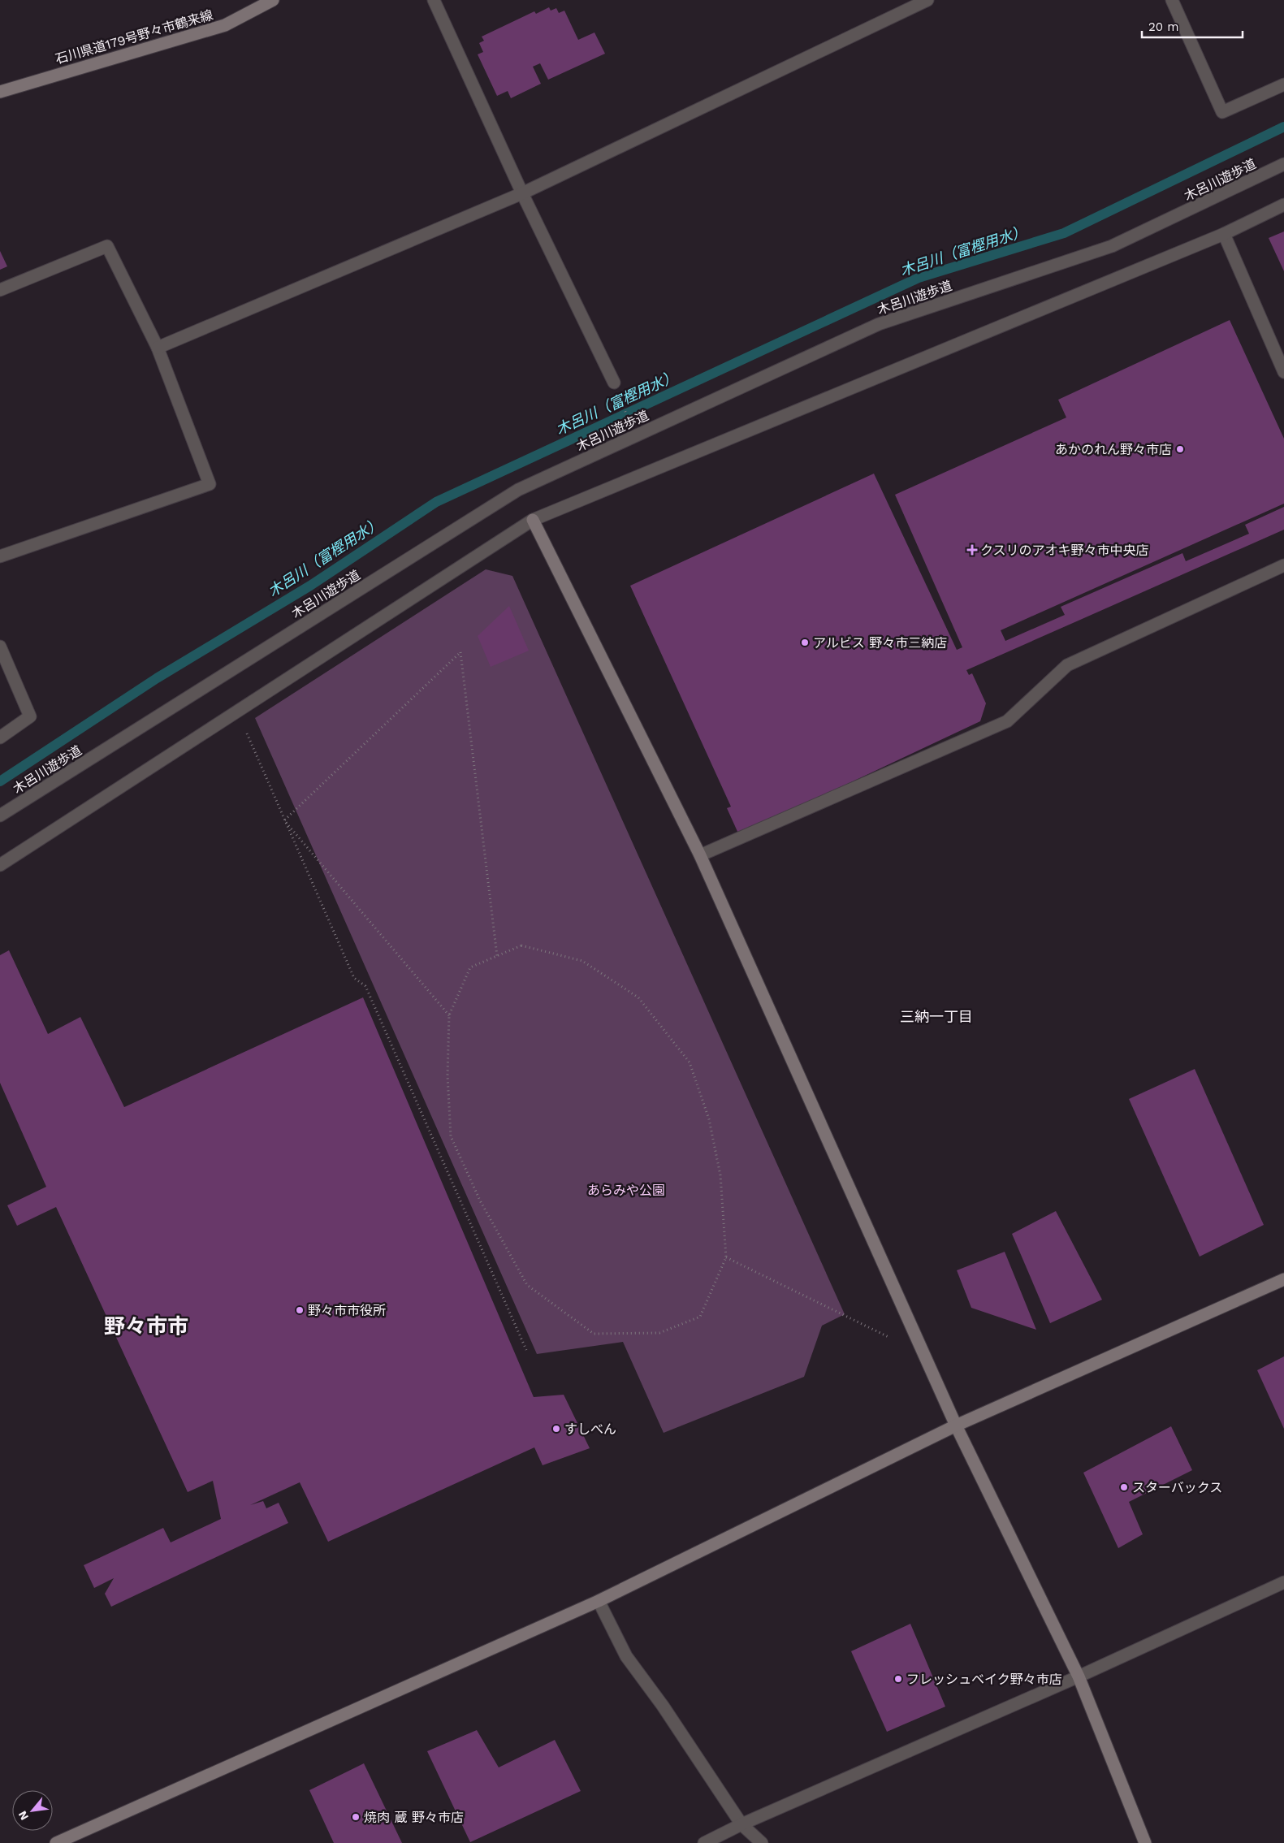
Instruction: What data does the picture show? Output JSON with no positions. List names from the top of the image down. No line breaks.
{"streets":{"street":["石川県道179号野々市鶴来線","木呂川遊歩道"]},"districts":["三納一丁目","野々市市"],"water":["木呂川（富樫用水）"],"parks":["あらみや公園"],"places":{"other":["あかのれん野々市店","アルビス 野々市三納店","野々市市役所","すしべん","スターバックス","フレッシュベイク野々市店","焼肉 蔵 野々市店"],"health":["クスリのアオキ野々市中央店"]},"scale_bar":"20 m","north":"bottom left"}
